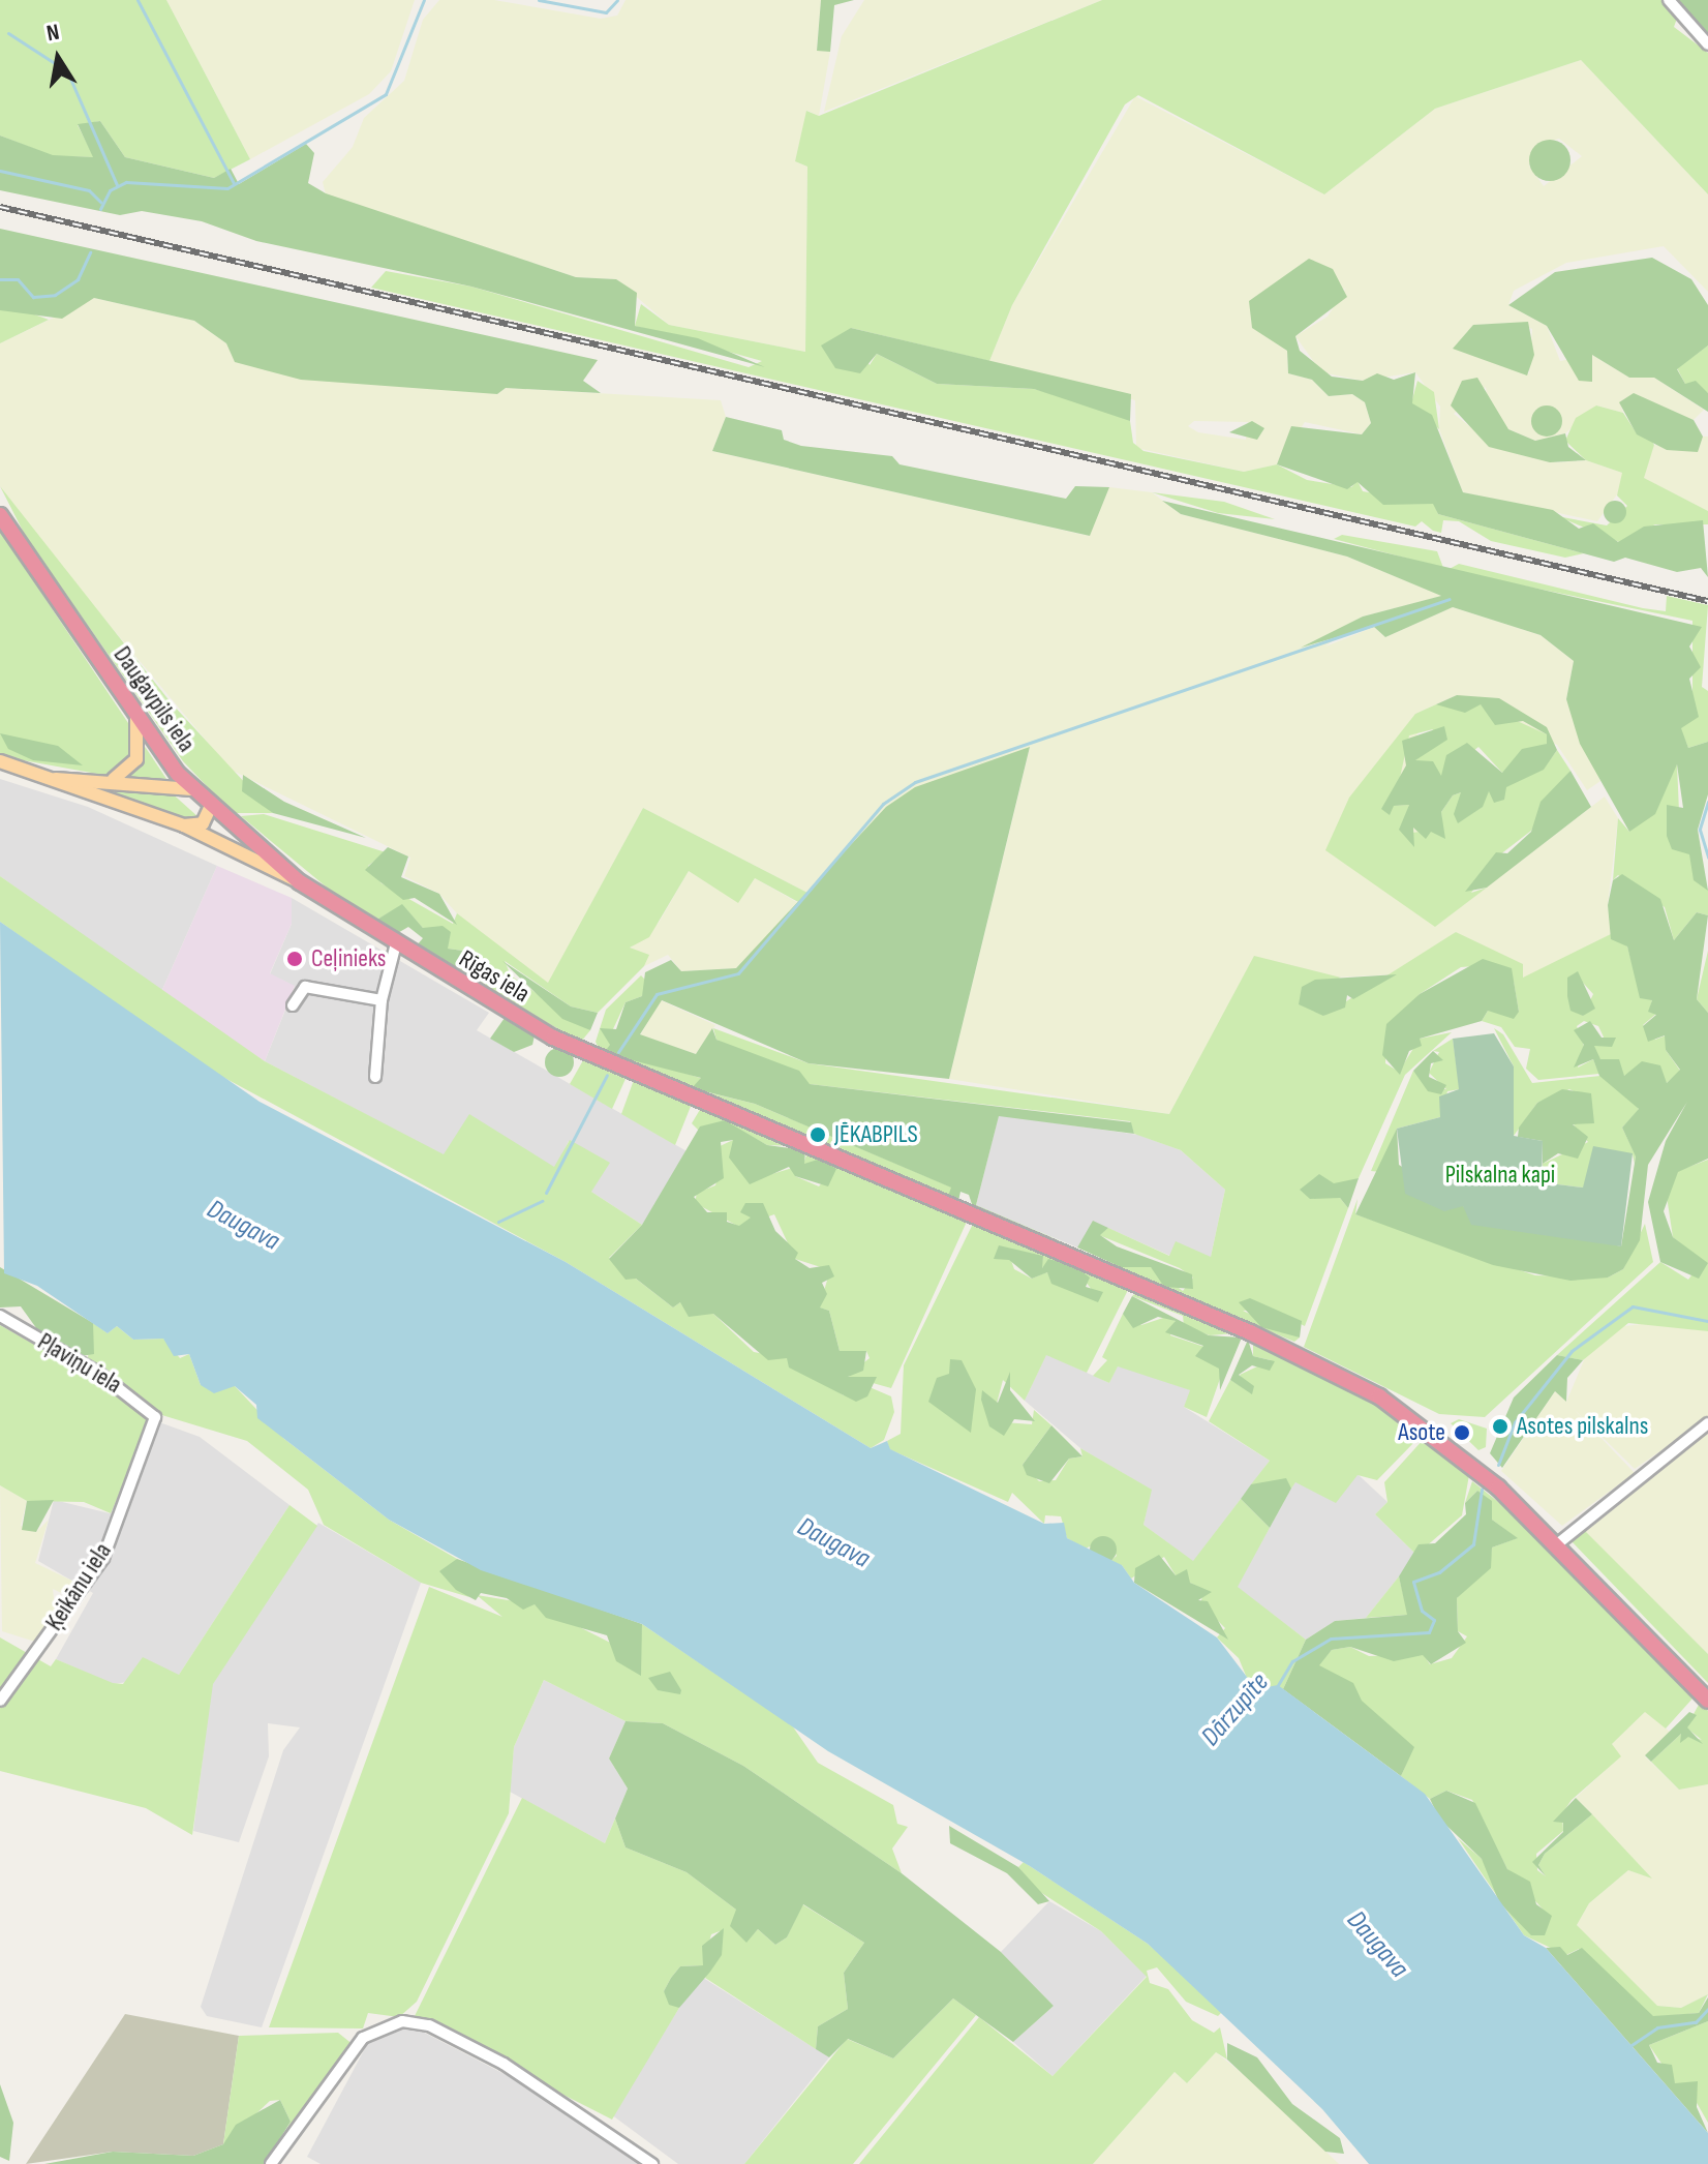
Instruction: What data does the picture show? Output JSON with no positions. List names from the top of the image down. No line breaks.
{"streets":{"highway":["Daugavpils iela","Rīgas iela"],"street":["Pļaviņu iela","Ķeikānu iela"]},"crossings":[["Daugavpils iela","Rīgas iela"],["Pļaviņu iela","Ķeikānu iela"]],"water":["Daugava","Dārzupīte"],"parks":["Pilskalna kapi"],"places":["Ceļinieks","JĒKABPILS","Asotes pilskalns","Asote"],"north":"top"}
